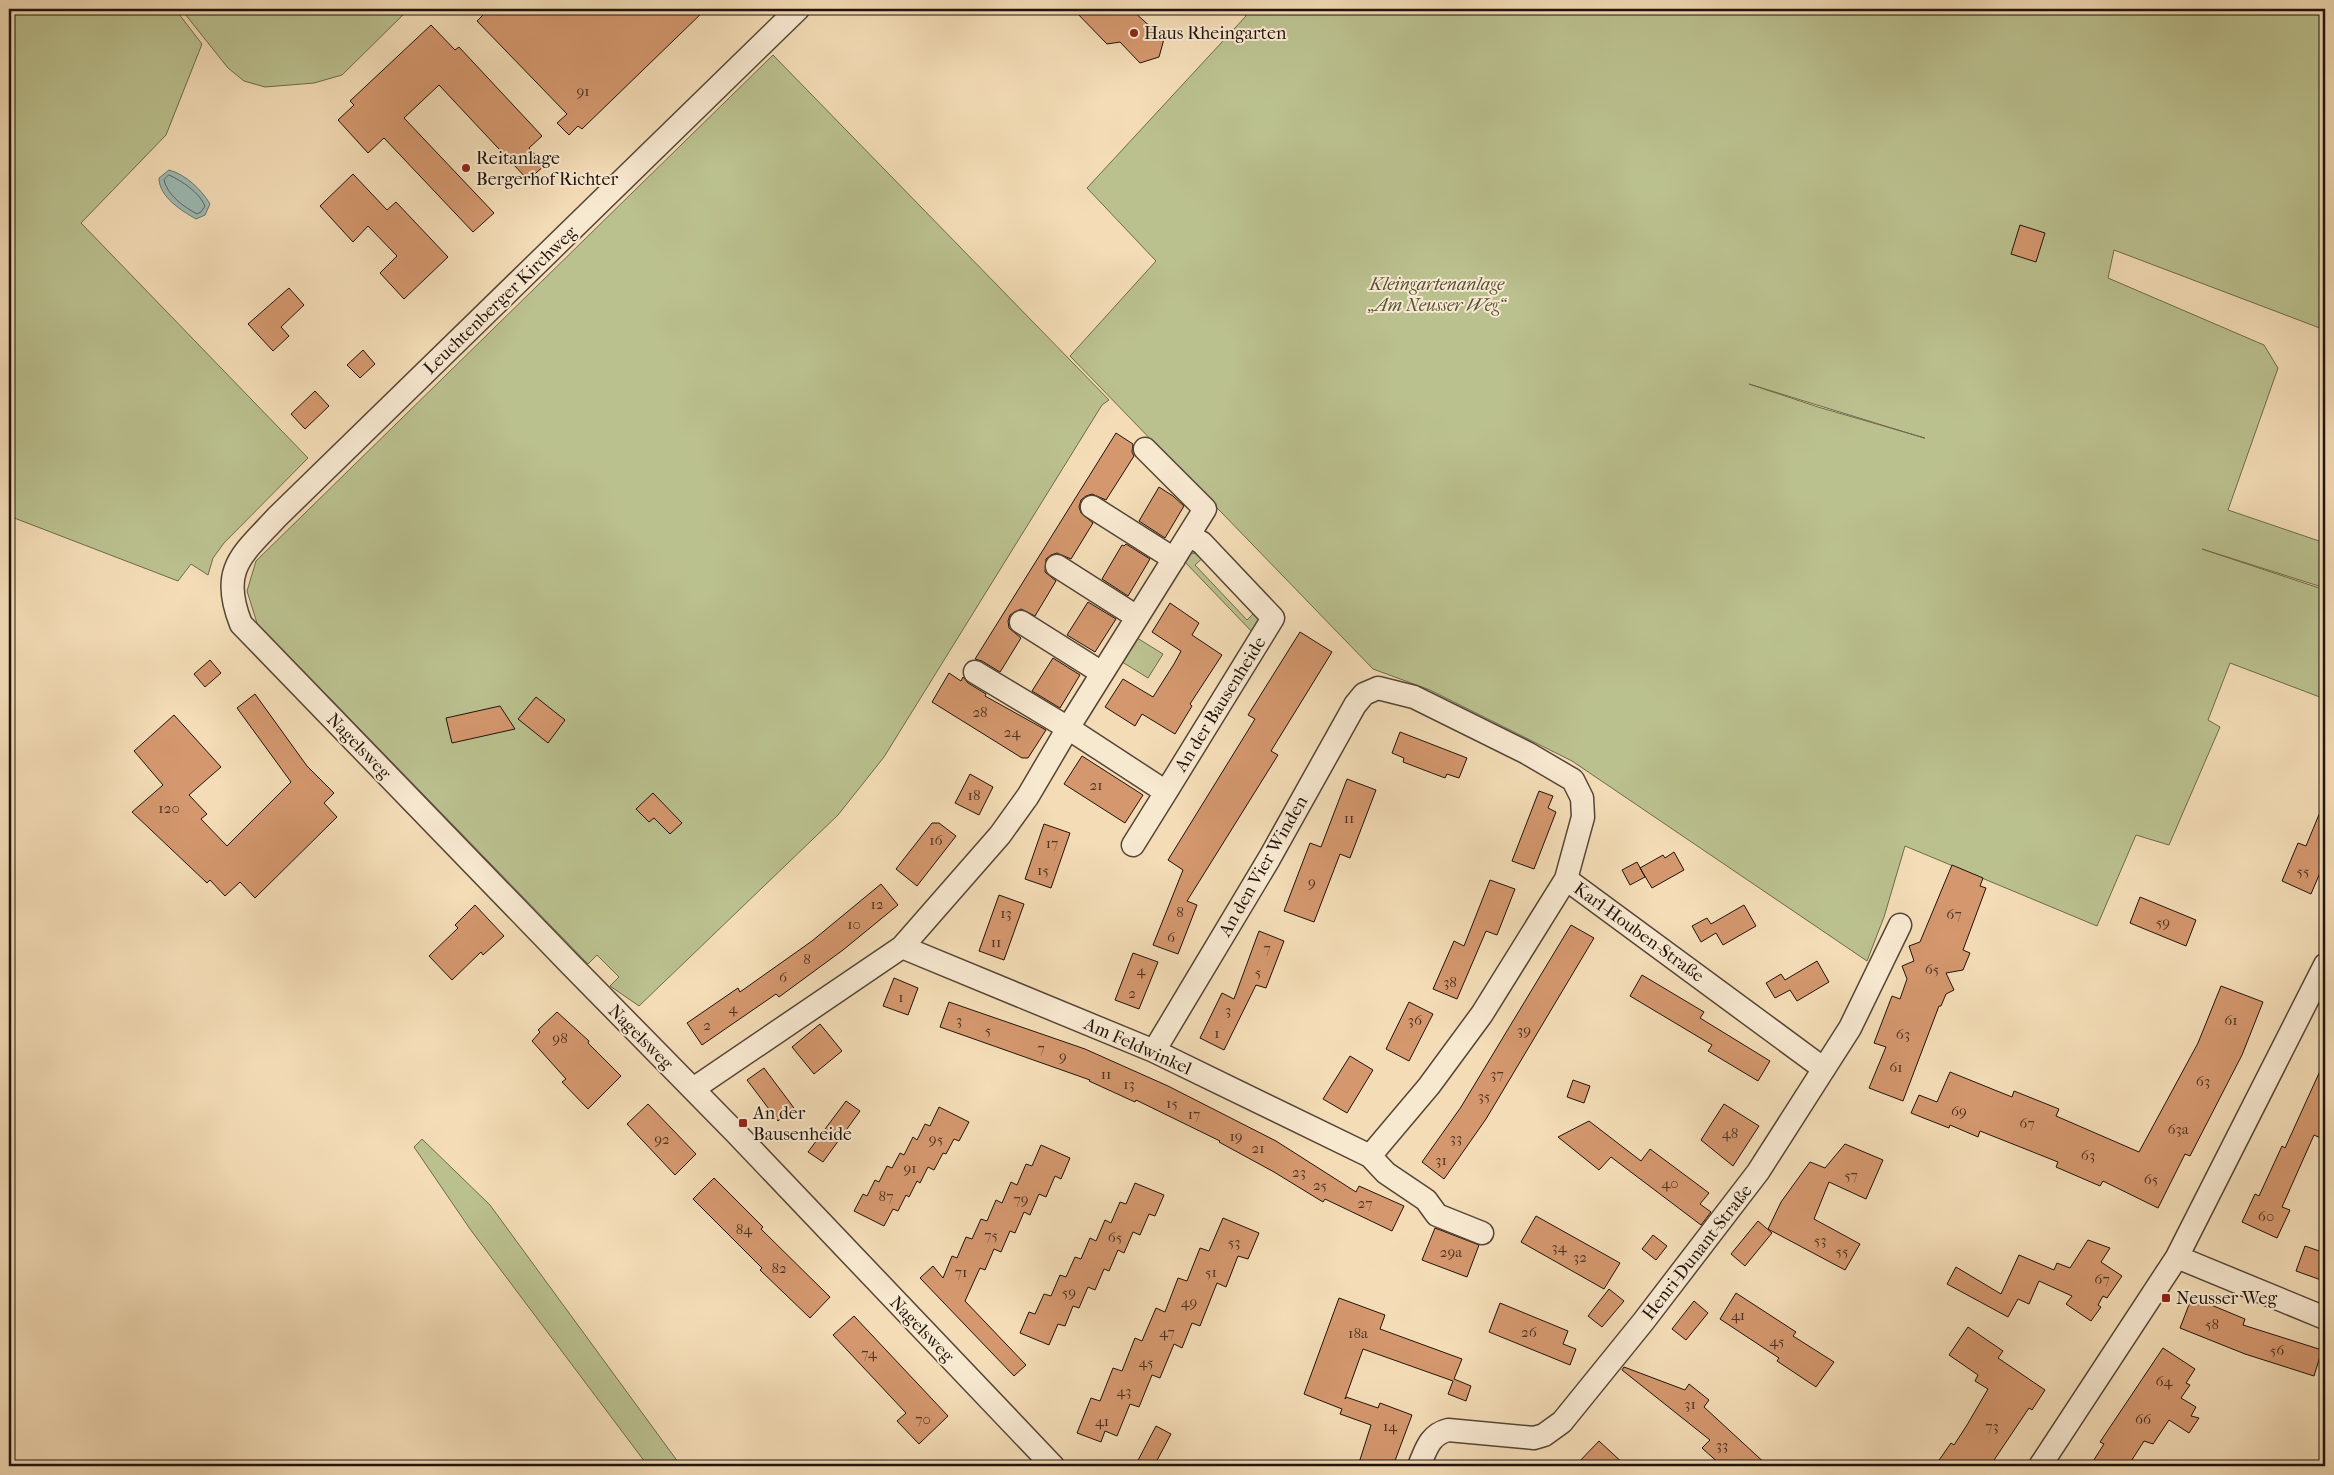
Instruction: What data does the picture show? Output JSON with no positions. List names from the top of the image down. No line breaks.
{"streets":{"street":["Leuchtenberger Kirchweg","An der Bausenheide","Nagelsweg","An den Vier Winden","Karl-Houben-Straße","Am Feldwinkel","Henri-Dunant-Straße"]},"crossings":[["Leuchtenberger Kirchweg","Nagelsweg"],["An den Vier Winden","Karl-Houben-Straße"],["An den Vier Winden","Am Feldwinkel"],["Karl-Houben-Straße","Henri-Dunant-Straße"]],"parks":["Kleingartenanlage „Am Neusser Weg“"],"places":{"other":["Haus Rheingarten","Reitanlage Bergerhof Richter"],"transit":["An der Bausenheide","Neusser Weg"]},"house_numbers":["91","28","24","21","18","120","11","16","17","15","55","9","12","8","13","67","59","10","6","11","7","8","65","4","5","6","38","2","1","4","3","3","36","61","2","5","39","1","63","98","7","9","61","11","37","63","13","35","15","69","17","67","63a","48","19","33","92","95","21","63","31","91","23","57","65","40","25","87","79","27","60","84","75","65","53","53","34","55","29a","32","82","71","51","67","59","49","41","58","47","26","18a","45","56","74","45","64","43","31","70","66","41","14","73","33"]}
